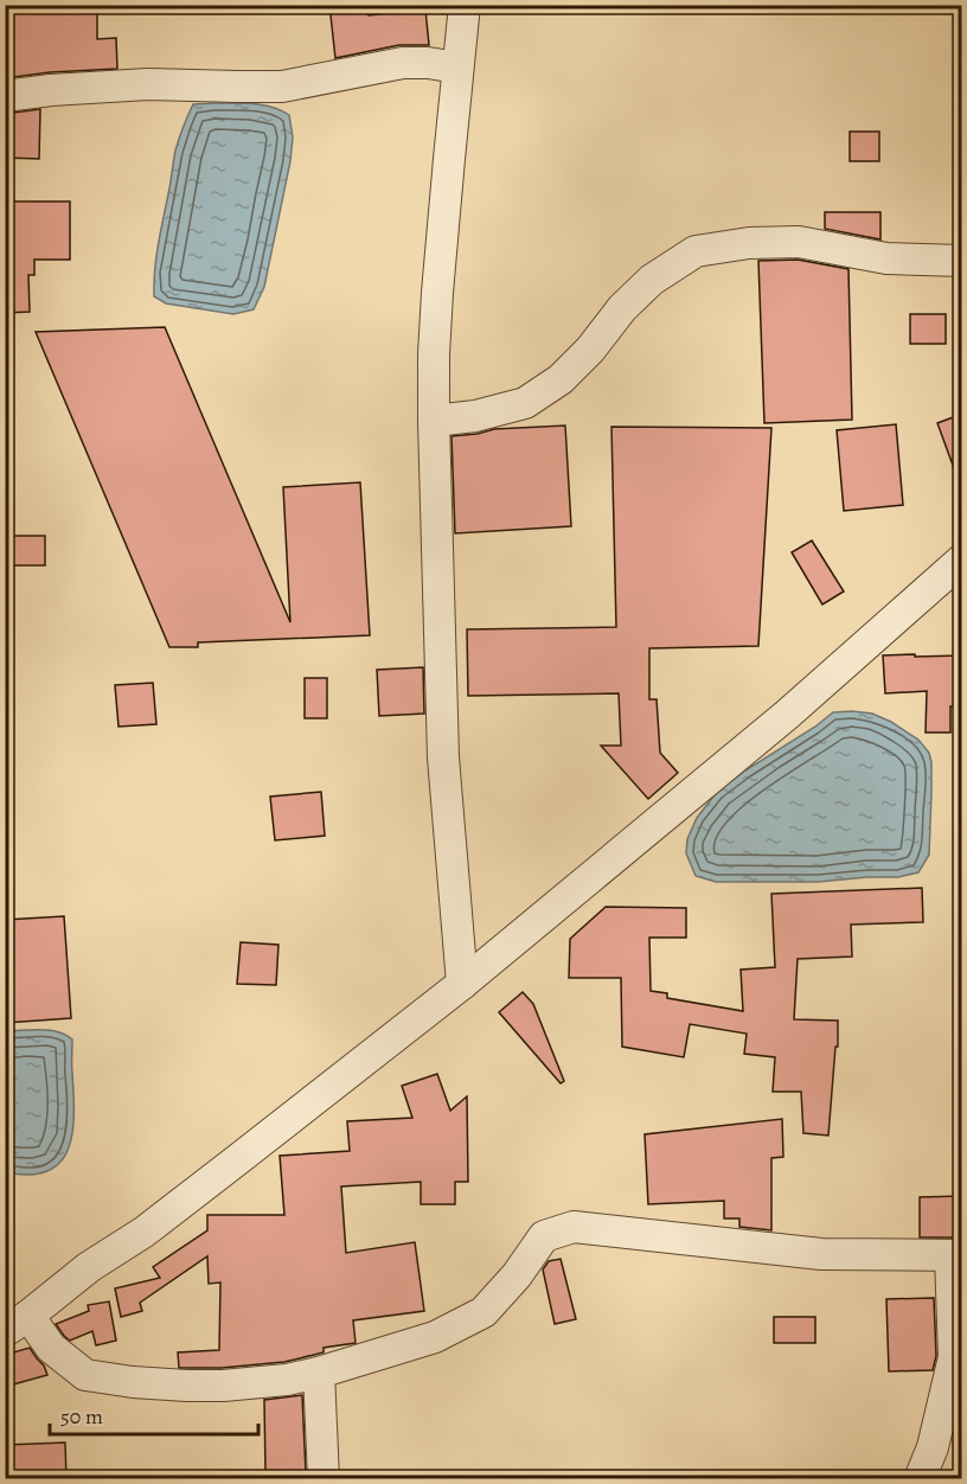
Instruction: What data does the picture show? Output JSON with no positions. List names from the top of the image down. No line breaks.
{"scale_bar":"50 m"}
